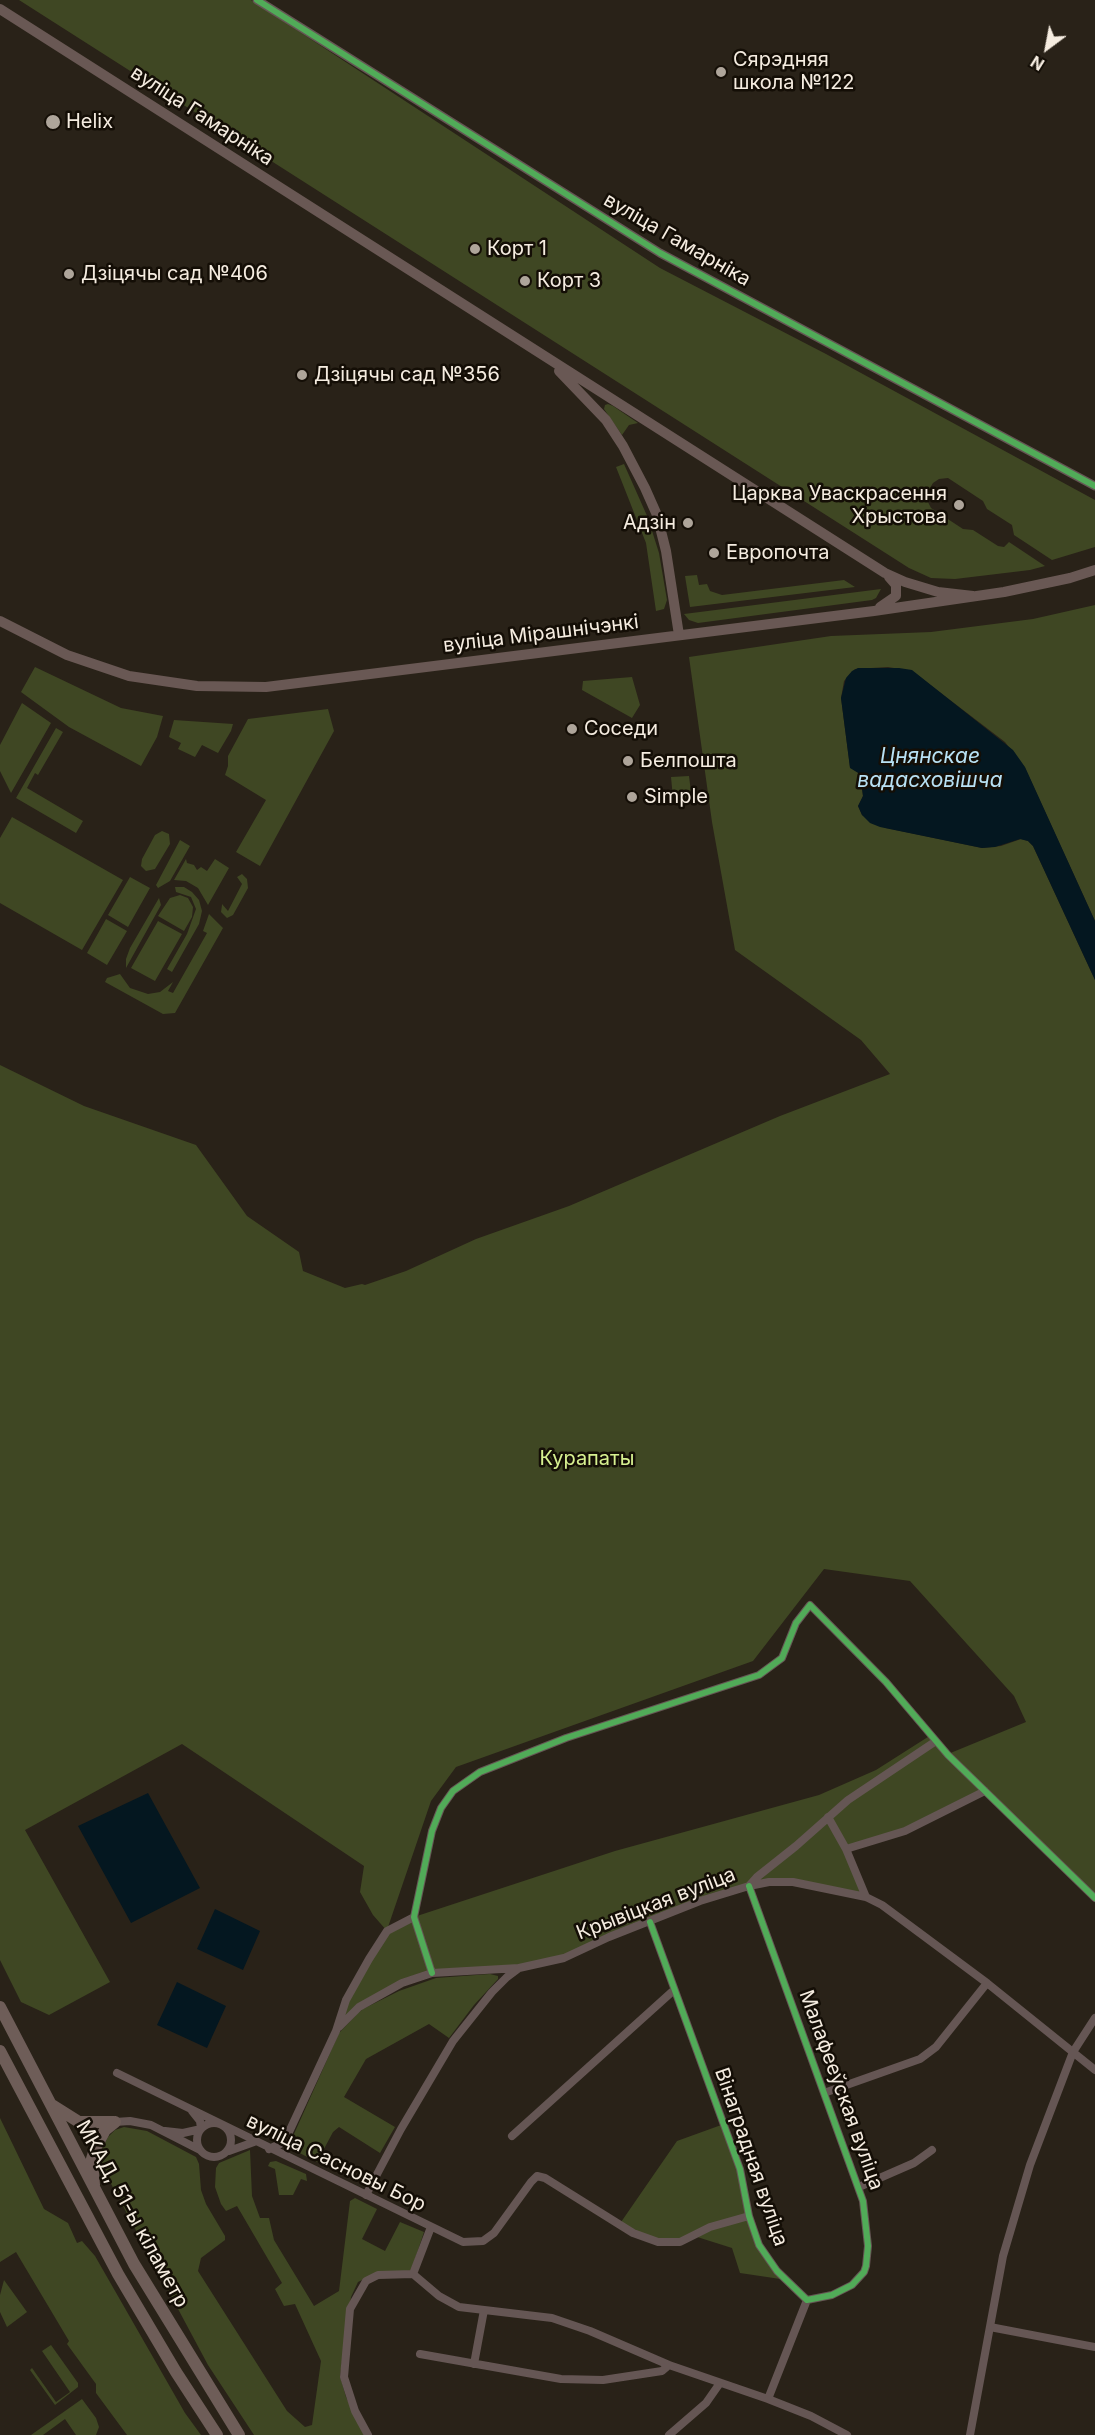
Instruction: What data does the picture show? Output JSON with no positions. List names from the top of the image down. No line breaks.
{"streets":{"highway":["МКАД, 51-ы кіламетр"],"main road":["вуліца Гамарніка","вуліца Мірашнічэнкі"],"street":["Крывіцкая вуліца","Малафееўская вуліца","Вінаградная вуліца","вуліца Сасновы Бор"]},"crossings":[["вуліца Гамарніка","вуліца Мірашнічэнкі"],["Крывіцкая вуліца","Малафееўская вуліца"],["Крывіцкая вуліца","Вінаградная вуліца"],["Крывіцкая вуліца","вуліца Сасновы Бор"],["Малафееўская вуліца","Вінаградная вуліца"]],"water":["Цнянскае вадасховішча"],"parks":["Курапаты"],"places":["Сярэдняя школа №122","Helix","Корт 1","Дзіцячы сад №406","Корт 3","Дзіцячы сад №356","Царква Уваскрасення Хрыстова","Адзін","Европочта","Соседи","Белпошта","Simple"],"north":"bottom left"}
